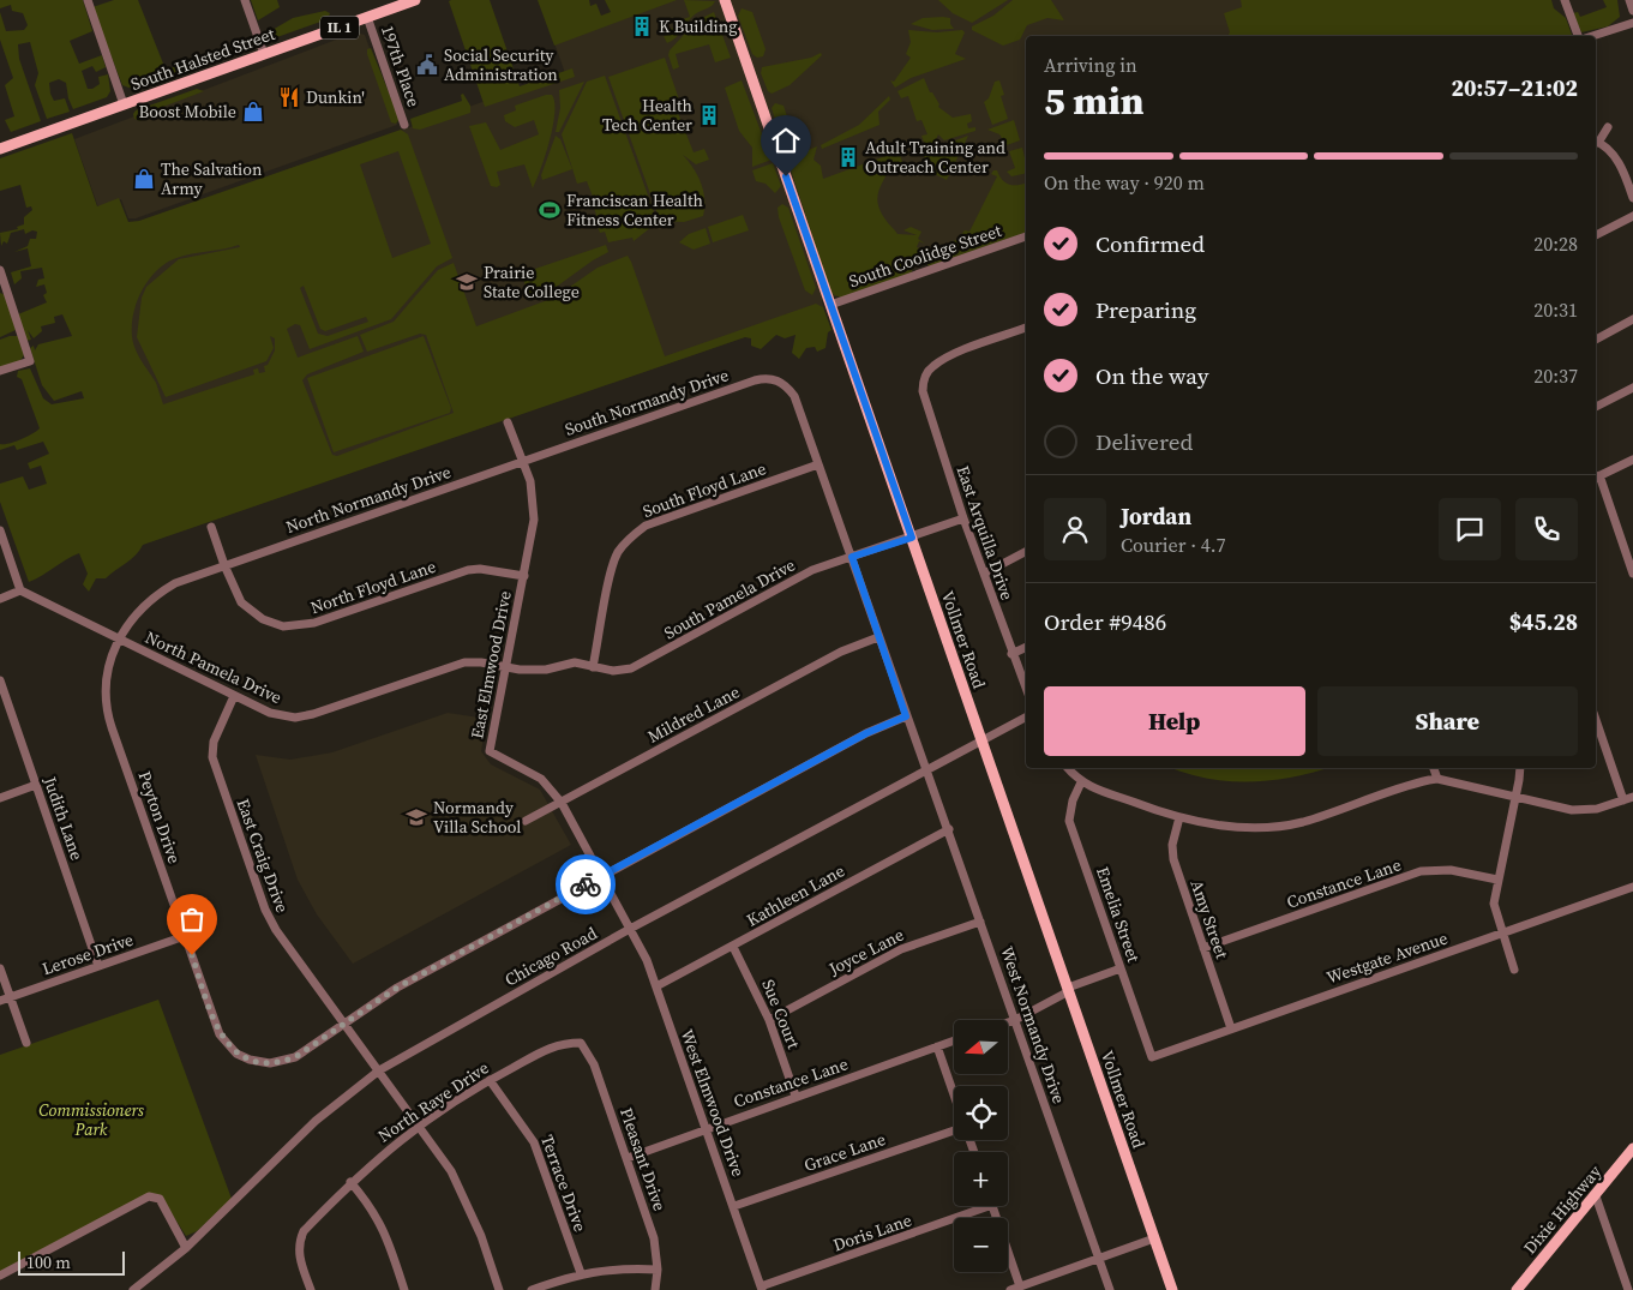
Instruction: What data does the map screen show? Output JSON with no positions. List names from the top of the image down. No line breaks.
{"streets":{"main road":["IL 1","South Halsted Street","Vollmer Road","Dixie Highway"],"street":["197th Place","South Coolidge Street","South Normandy Drive","South Floyd Lane","North Normandy Drive","East Arquilla Drive","North Floyd Lane","South Pamela Drive","East Elmwood Drive","North Pamela Drive","Mildred Lane","Peyton Drive","Judith Lane","East Craig Drive","Constance Lane","Kathleen Lane","Emelia Street","Amy Street","Joyce Lane","Lerose Drive","Chicago Road","Westgate Avenue","Sue Court","West Normandy Drive","North Raye Drive","West Elmwood Drive","Grace Lane","Pleasant Drive","Terrace Drive","Doris Lane"]},"crossings":[["South Halsted Street","197th Place"],["South Coolidge Street","Vollmer Road"],["South Normandy Drive","North Normandy Drive"],["South Normandy Drive","East Elmwood Drive"],["South Normandy Drive","West Normandy Drive"],["South Floyd Lane","South Pamela Drive"],["South Floyd Lane","West Normandy Drive"],["North Normandy Drive","North Floyd Lane"],["North Normandy Drive","East Elmwood Drive"],["North Normandy Drive","North Pamela Drive"],["North Normandy Drive","Peyton Drive"],["East Arquilla Drive","South Pamela Drive"],["North Floyd Lane","East Elmwood Drive"],["South Pamela Drive","Vollmer Road"],["South Pamela Drive","East Elmwood Drive"],["South Pamela Drive","North Pamela Drive"],["South Pamela Drive","West Normandy Drive"],["Vollmer Road","Chicago Road"],["East Elmwood Drive","North Pamela Drive"],["East Elmwood Drive","Mildred Lane"],["East Elmwood Drive","Peyton Drive"],["East Elmwood Drive","Chicago Road"],["East Elmwood Drive","West Elmwood Drive"],["North Pamela Drive","Peyton Drive"],["North Pamela Drive","East Craig Drive"],["Mildred Lane","West Normandy Drive"],["Peyton Drive","East Craig Drive"],["Peyton Drive","Lerose Drive"],["Peyton Drive","West Normandy Drive"],["Judith Lane","Lerose Drive"],["East Craig Drive","Chicago Road"],["East Craig Drive","North Raye Drive"],["Constance Lane","Amy Street"],["Constance Lane","Sue Court"],["Constance Lane","West Elmwood Drive"],["Constance Lane","Pleasant Drive"],["Kathleen Lane","Sue Court"],["Kathleen Lane","West Normandy Drive"],["Kathleen Lane","West Elmwood Drive"],["Emelia Street","Westgate Avenue"],["Amy Street","Westgate Avenue"],["Joyce Lane","Sue Court"],["Joyce Lane","West Normandy Drive"],["Chicago Road","West Normandy Drive"],["Chicago Road","West Elmwood Drive"],["North Raye Drive","Pleasant Drive"],["North Raye Drive","Terrace Drive"],["West Elmwood Drive","Grace Lane"],["West Elmwood Drive","Doris Lane"]],"parks":["Commissioners Park"],"places":{"building":["K Building","Health Tech Center","Adult Training and Outreach Center"],"public building":["Social Security Administration"],"restaurant":["Dunkin'"],"shop":["Boost Mobile","The Salvation Army"],"sports":["Franciscan Health Fitness Center"],"school or university":["Prairie State College","Normandy Villa School"]},"scale_bar":"100 m","north":"left","page":{"heading":["5 min","Arriving in","20:57–21:02"],"panel":["Jordan","Courier · 4.7","Order #9486","$45.28"],"bar":"On the way · 920 m","list":[["Confirmed","20:28"],["Preparing","20:31"],["On the way","20:37"],"Delivered"],"buttons":["Help","Share"],"map_buttons":["+","−"],"scale":"100 m"}}
